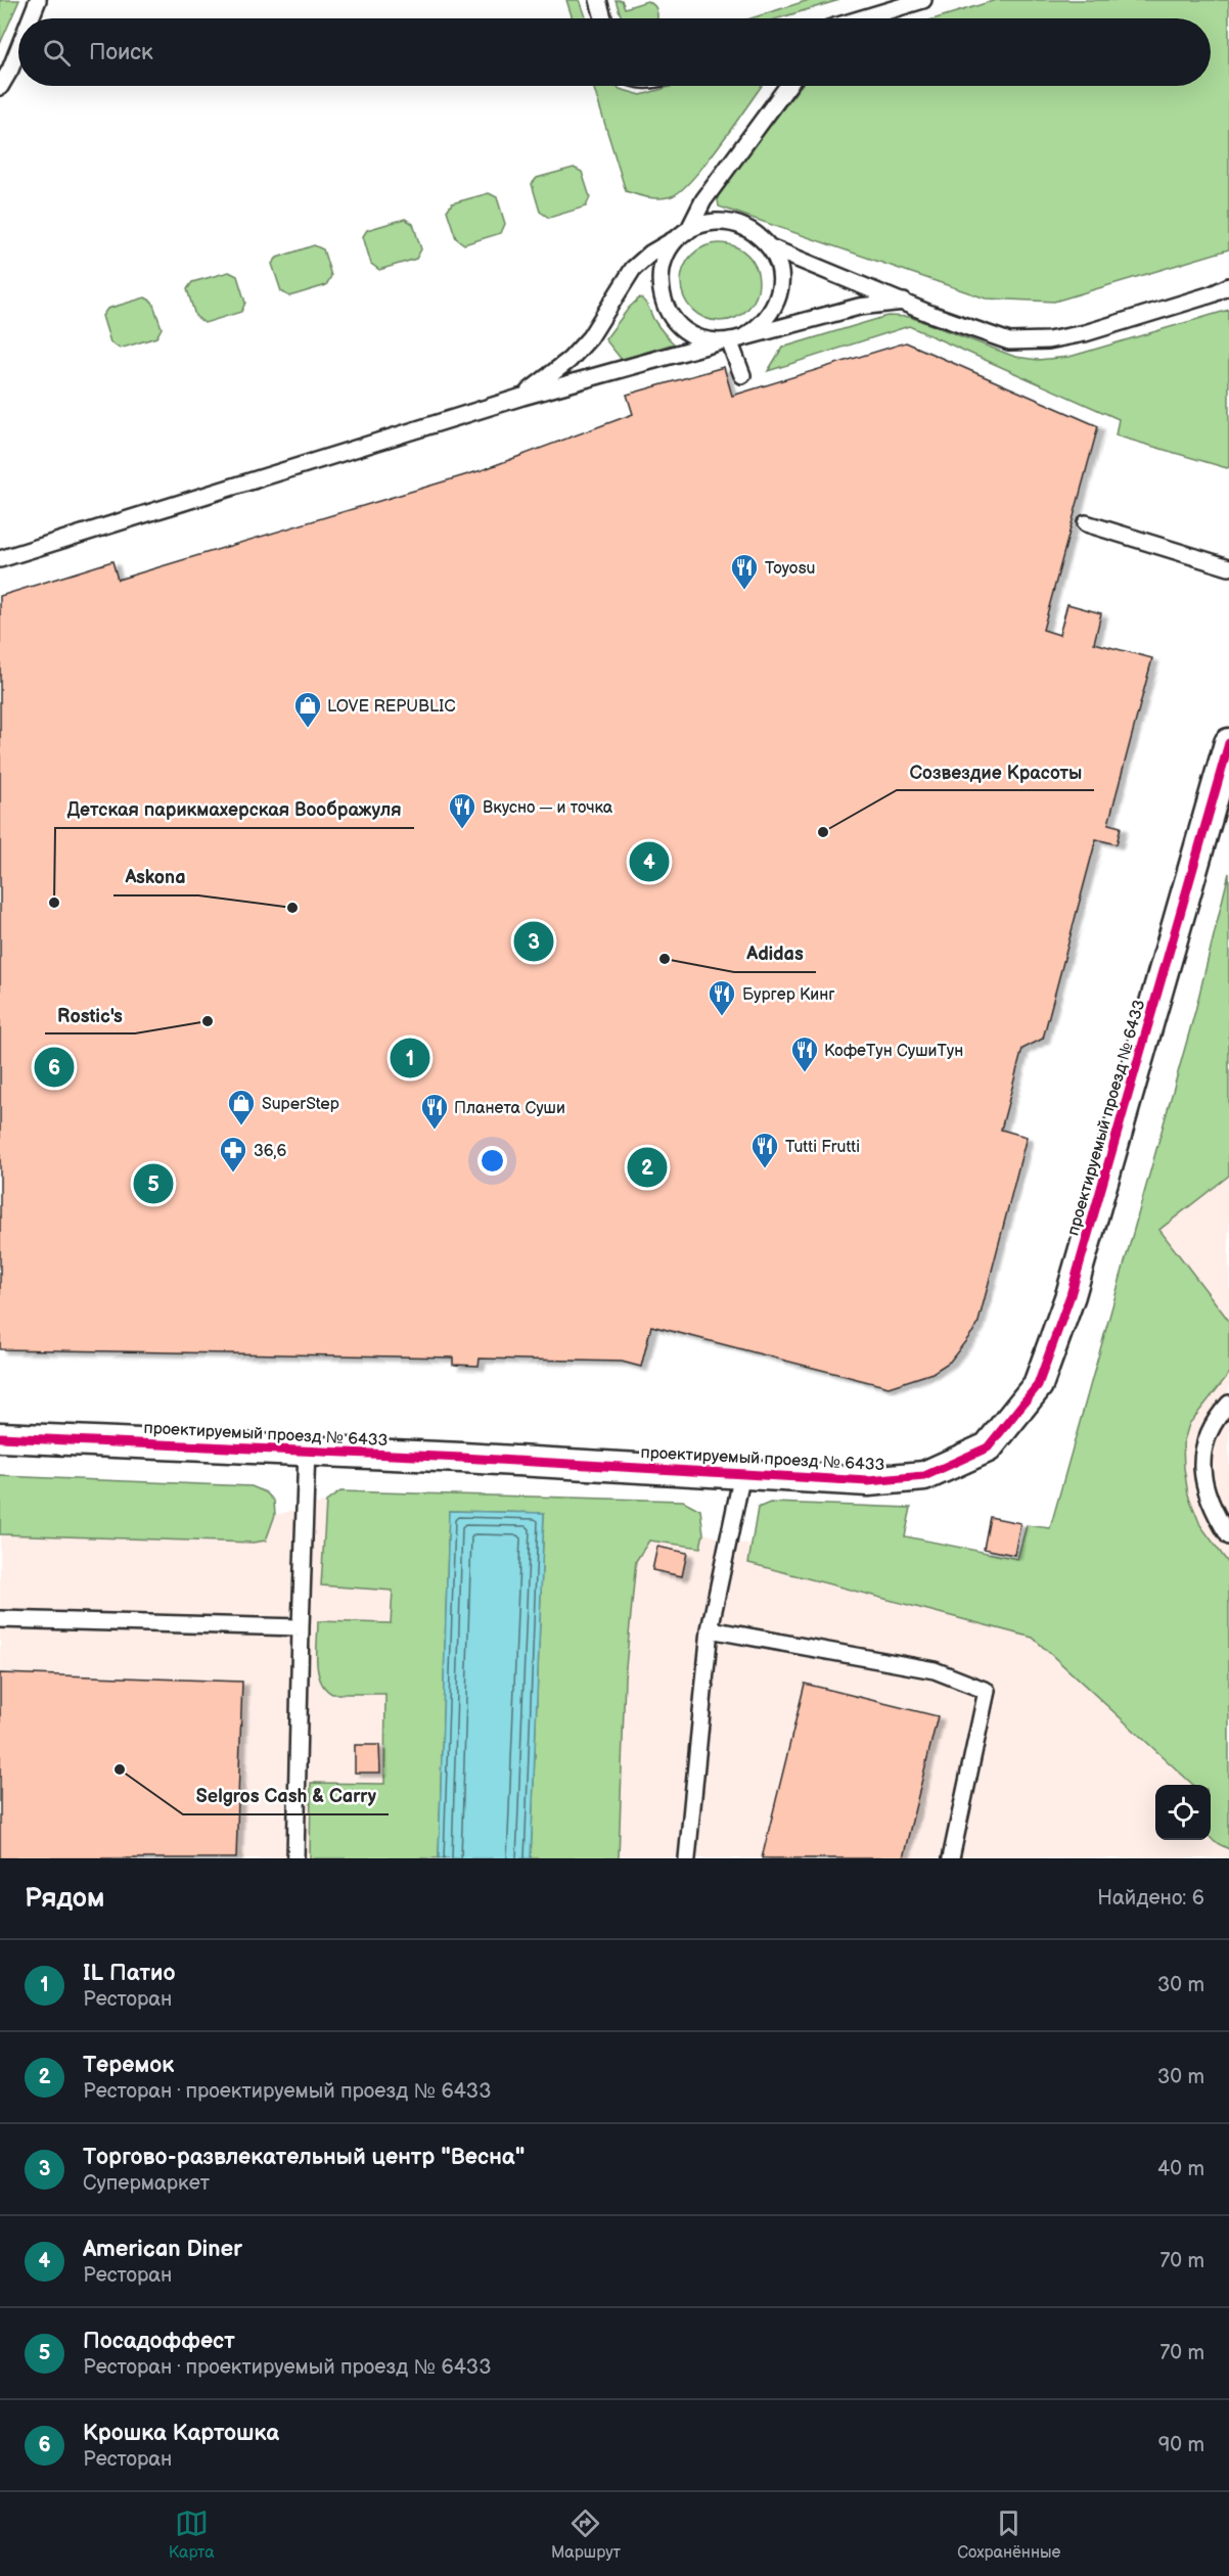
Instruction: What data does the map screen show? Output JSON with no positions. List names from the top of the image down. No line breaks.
{"streets":{"street":["проектируемый проезд № 6433"]},"places":{"restaurant":["Toyosu","Вкусно — и точка","Бургер Кинг","КофеТун СушиТун","Планета Суши","Tutti Frutti"],"shop":["LOVE REPUBLIC","SuperStep"],"other":["Созвездие Красоты","Детская парикмахерская Воображуля","Askona","Adidas","Rostic's","Selgros Cash & Carry"],"pharmacy":["36,6"]},"page":{"search":"Поиск","pins":["4","3","1","6","2","5"],"heading":["Рядом","Найдено: 6"],"list":[{"mark":"1","name":"IL Патио","note":"Ресторан","value":"30 m"},{"mark":"2","name":"Теремок","note":"Ресторан · проектируемый проезд № 6433","value":"30 m"},{"mark":"3","name":"Торгово-развлекательный центр \"Весна\"","note":"Супермаркет","value":"40 m"},{"mark":"4","name":"American Diner","note":"Ресторан","value":"70 m"},{"mark":"5","name":"Посадоффест","note":"Ресторан · проектируемый проезд № 6433","value":"70 m"},{"mark":"6","name":"Крошка Картошка","note":"Ресторан","value":"90 m"}],"nav":["Карта","Маршрут","Сохранённые"]}}
